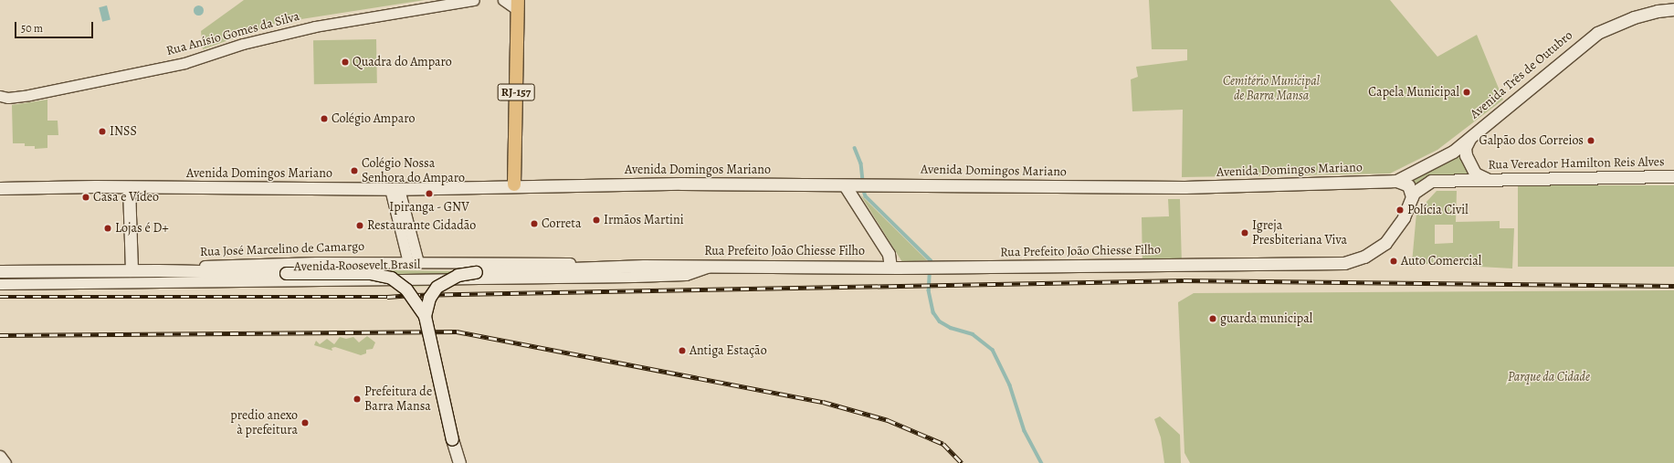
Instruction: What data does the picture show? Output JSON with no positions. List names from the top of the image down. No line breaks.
{"streets":{"main road":["Avenida Três de Outubro","RJ-157","Rua Vereador Hamilton Reis Alves","Avenida Domingos Mariano","Rua José Marcelino de Camargo","Rua Prefeito João Chiesse Filho"],"street":["Rua Anísio Gomes da Silva","Avenida Roosevelt Brasil"]},"crossings":[["Avenida Três de Outubro","Avenida Domingos Mariano"],["RJ-157","Avenida Domingos Mariano"],["Rua Vereador Hamilton Reis Alves","Rua Prefeito João Chiesse Filho"],["Rua José Marcelino de Camargo","Rua Prefeito João Chiesse Filho"],["Rua Prefeito João Chiesse Filho","Avenida Roosevelt Brasil"]],"parks":["Cemitério Municipal de Barra Mansa","Parque da Cidade"],"places":["Quadra do Amparo","Capela Municipal","Colégio Amparo","INSS","Galpão dos Correios","Colégio Nossa Senhora do Amparo","Ipiranga - GNV","Casa e Vídeo","Polícia Civil","Irmãos Martini","Correta","Restaurante Cidadão","Lojas é D+","Igreja Presbiteriana Viva","Auto Comercial","guarda municipal","Antiga Estação","Prefeitura de Barra Mansa","predio anexo à prefeitura"],"scale_bar":"50 m"}
